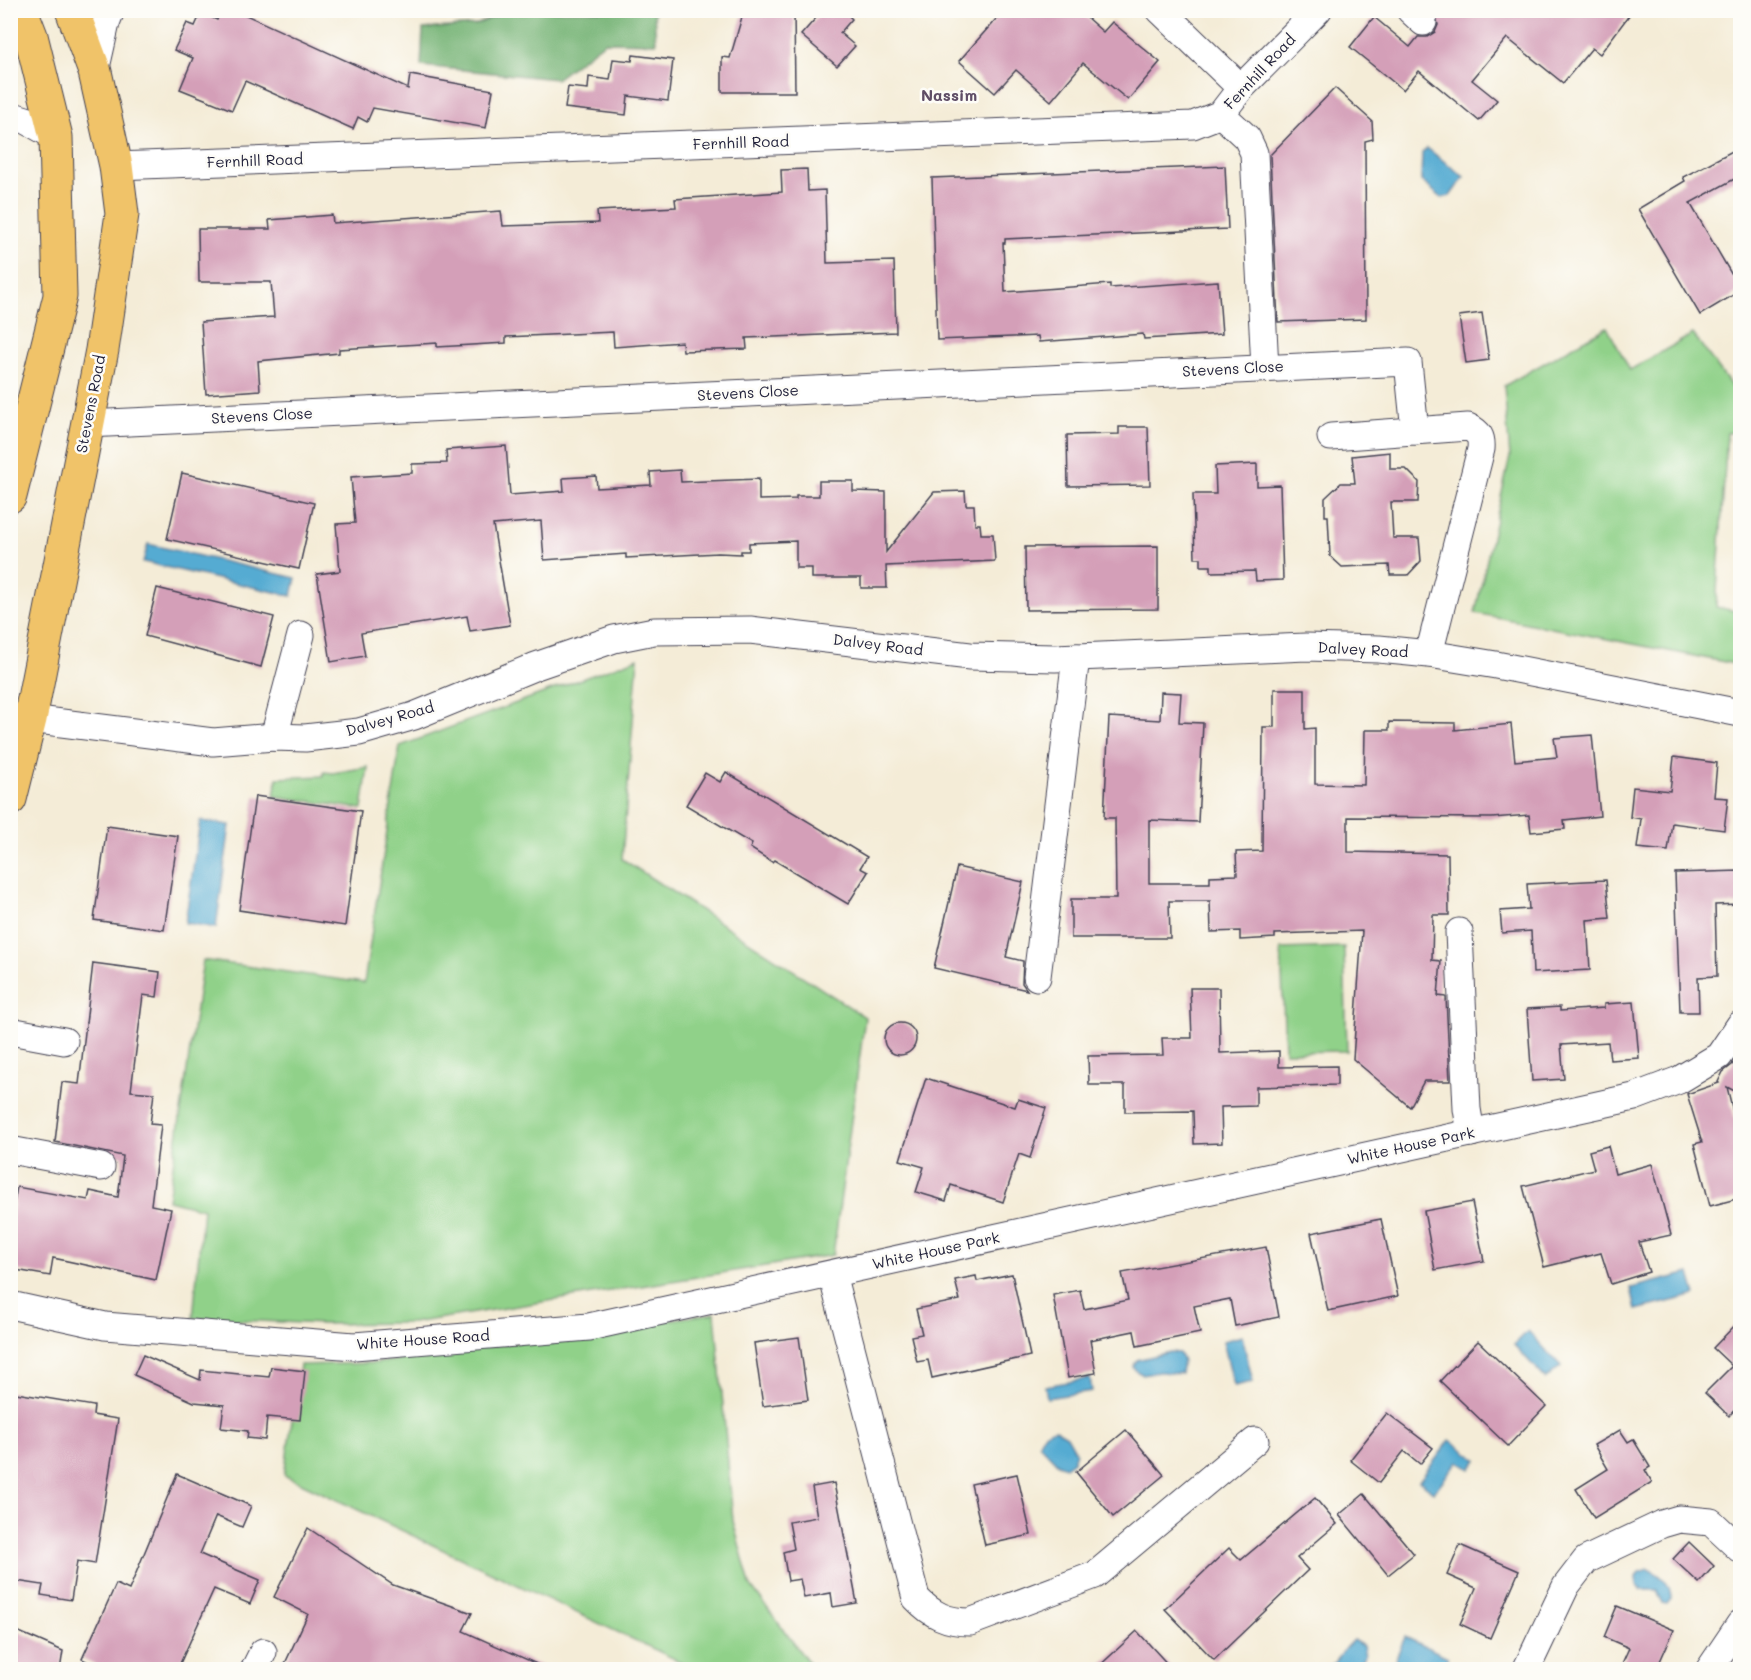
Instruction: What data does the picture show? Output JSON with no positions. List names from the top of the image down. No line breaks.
{"streets":{"main road":["Stevens Road"],"street":["Fernhill Road","Stevens Close","Dalvey Road","White House Park","White House Road"]},"crossings":[["Fernhill Road","Stevens Road"],["Stevens Close","Stevens Road"],["Stevens Road","Dalvey Road"],["White House Park","White House Road"]],"districts":["Nassim"]}
